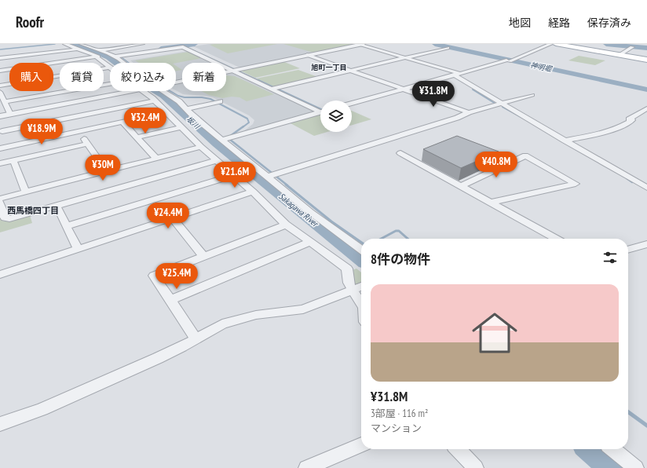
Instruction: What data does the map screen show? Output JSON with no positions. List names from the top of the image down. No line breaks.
{"districts":["旭町一丁目","西馬橋四丁目"],"water":["神明堀","坂川","Sakagawa River"],"page":{"header":"Roofr","nav":["地図","経路","保存済み"],"chip":["購入","賃貸","絞り込み","新着"],"price":["¥31.8M","¥32.4M","¥18.9M","¥40.8M","¥30M","¥21.6M","¥24.4M","¥25.4M"],"heading":"8件の物件","list":[{"name":"¥31.8M","note":"3部屋 · 116 m² · マンション"}]}}
